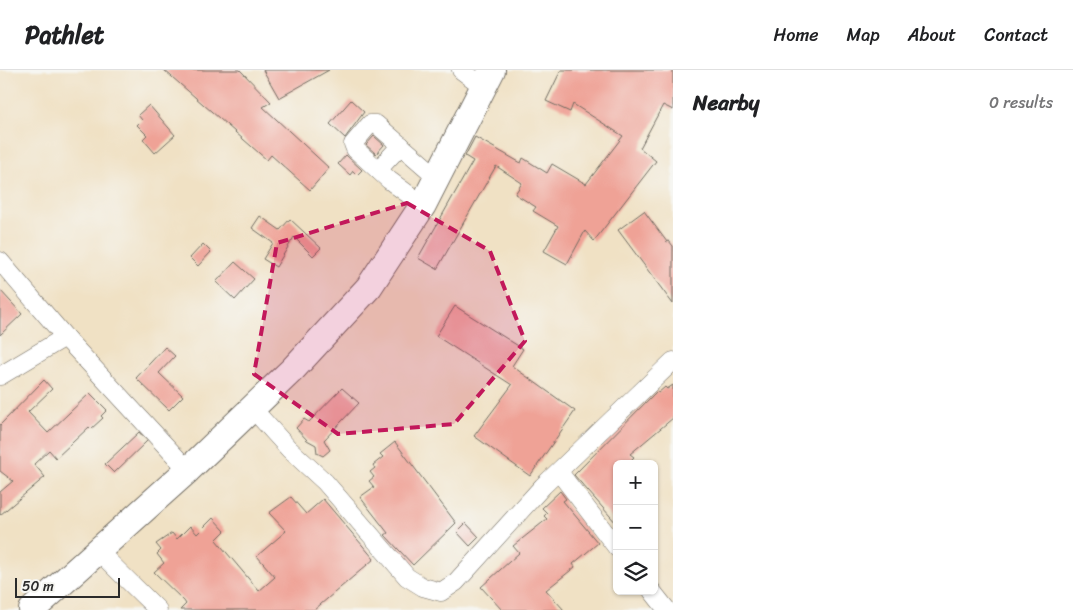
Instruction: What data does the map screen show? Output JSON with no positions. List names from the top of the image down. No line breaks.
{"scale_bar":"50 m","page":{"header":"Pathlet","nav":["Home","Map","About","Contact"],"heading":["Nearby","0 results"],"map_buttons":["+","−"],"scale":"50 m"}}
